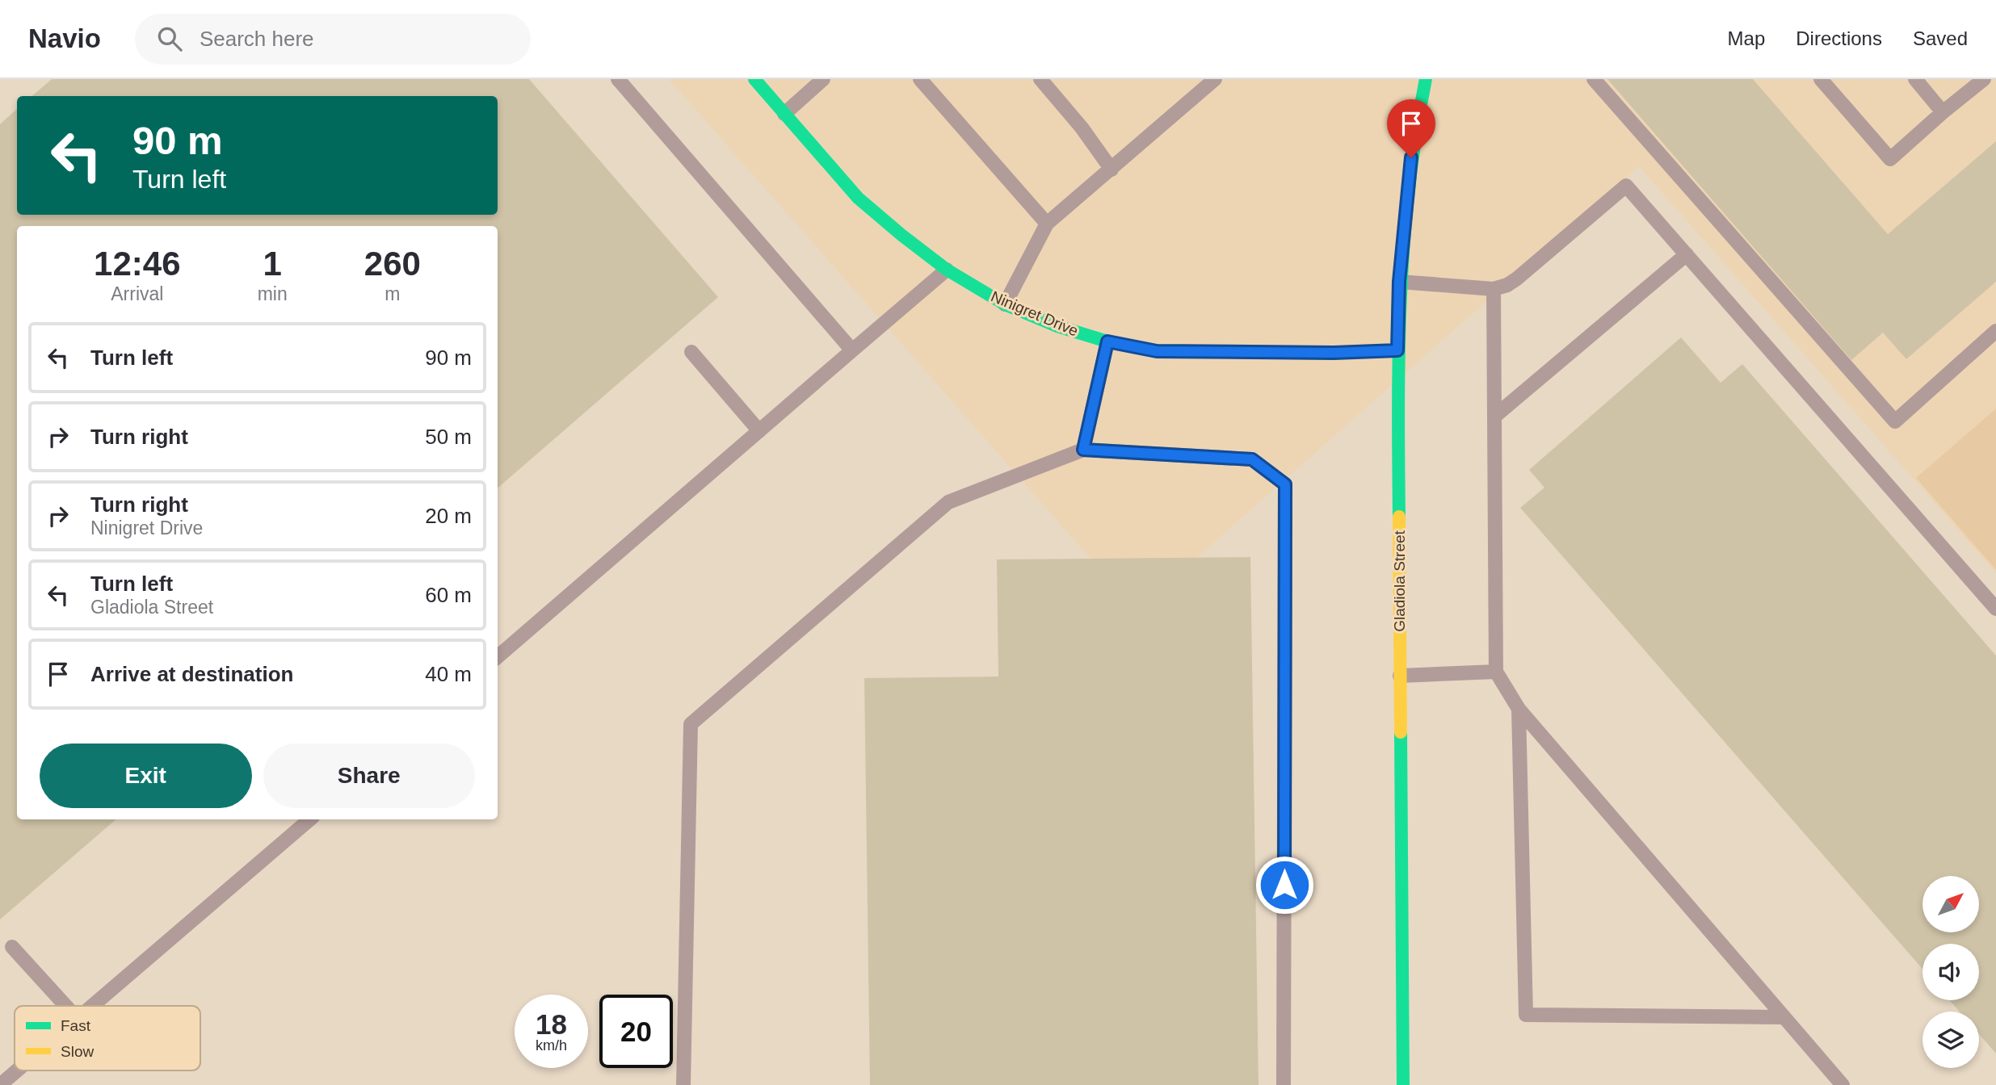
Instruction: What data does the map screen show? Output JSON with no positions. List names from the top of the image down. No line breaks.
{"streets":{"street":["Ninigret Drive","Gladiola Street"]},"crossings":[["Ninigret Drive","Gladiola Street"]],"legend":["Fast","Slow"],"north":"top right","page":{"header":"Navio","search":"Search here","nav":["Map","Directions","Saved"],"turn":["90 m","Turn left"],"eta":["12:46","Arrival","1","min","260","m"],"list":[{"name":"Turn left","value":"90 m"},{"name":"Turn right","value":"50 m"},{"name":"Turn right","note":"Ninigret Drive","value":"20 m"},{"name":"Turn left","note":"Gladiola Street","value":"60 m"},{"name":"Arrive at destination","value":"40 m"}],"buttons":["Exit","Share"],"speed":"18 km/h","limit":"20"}}
